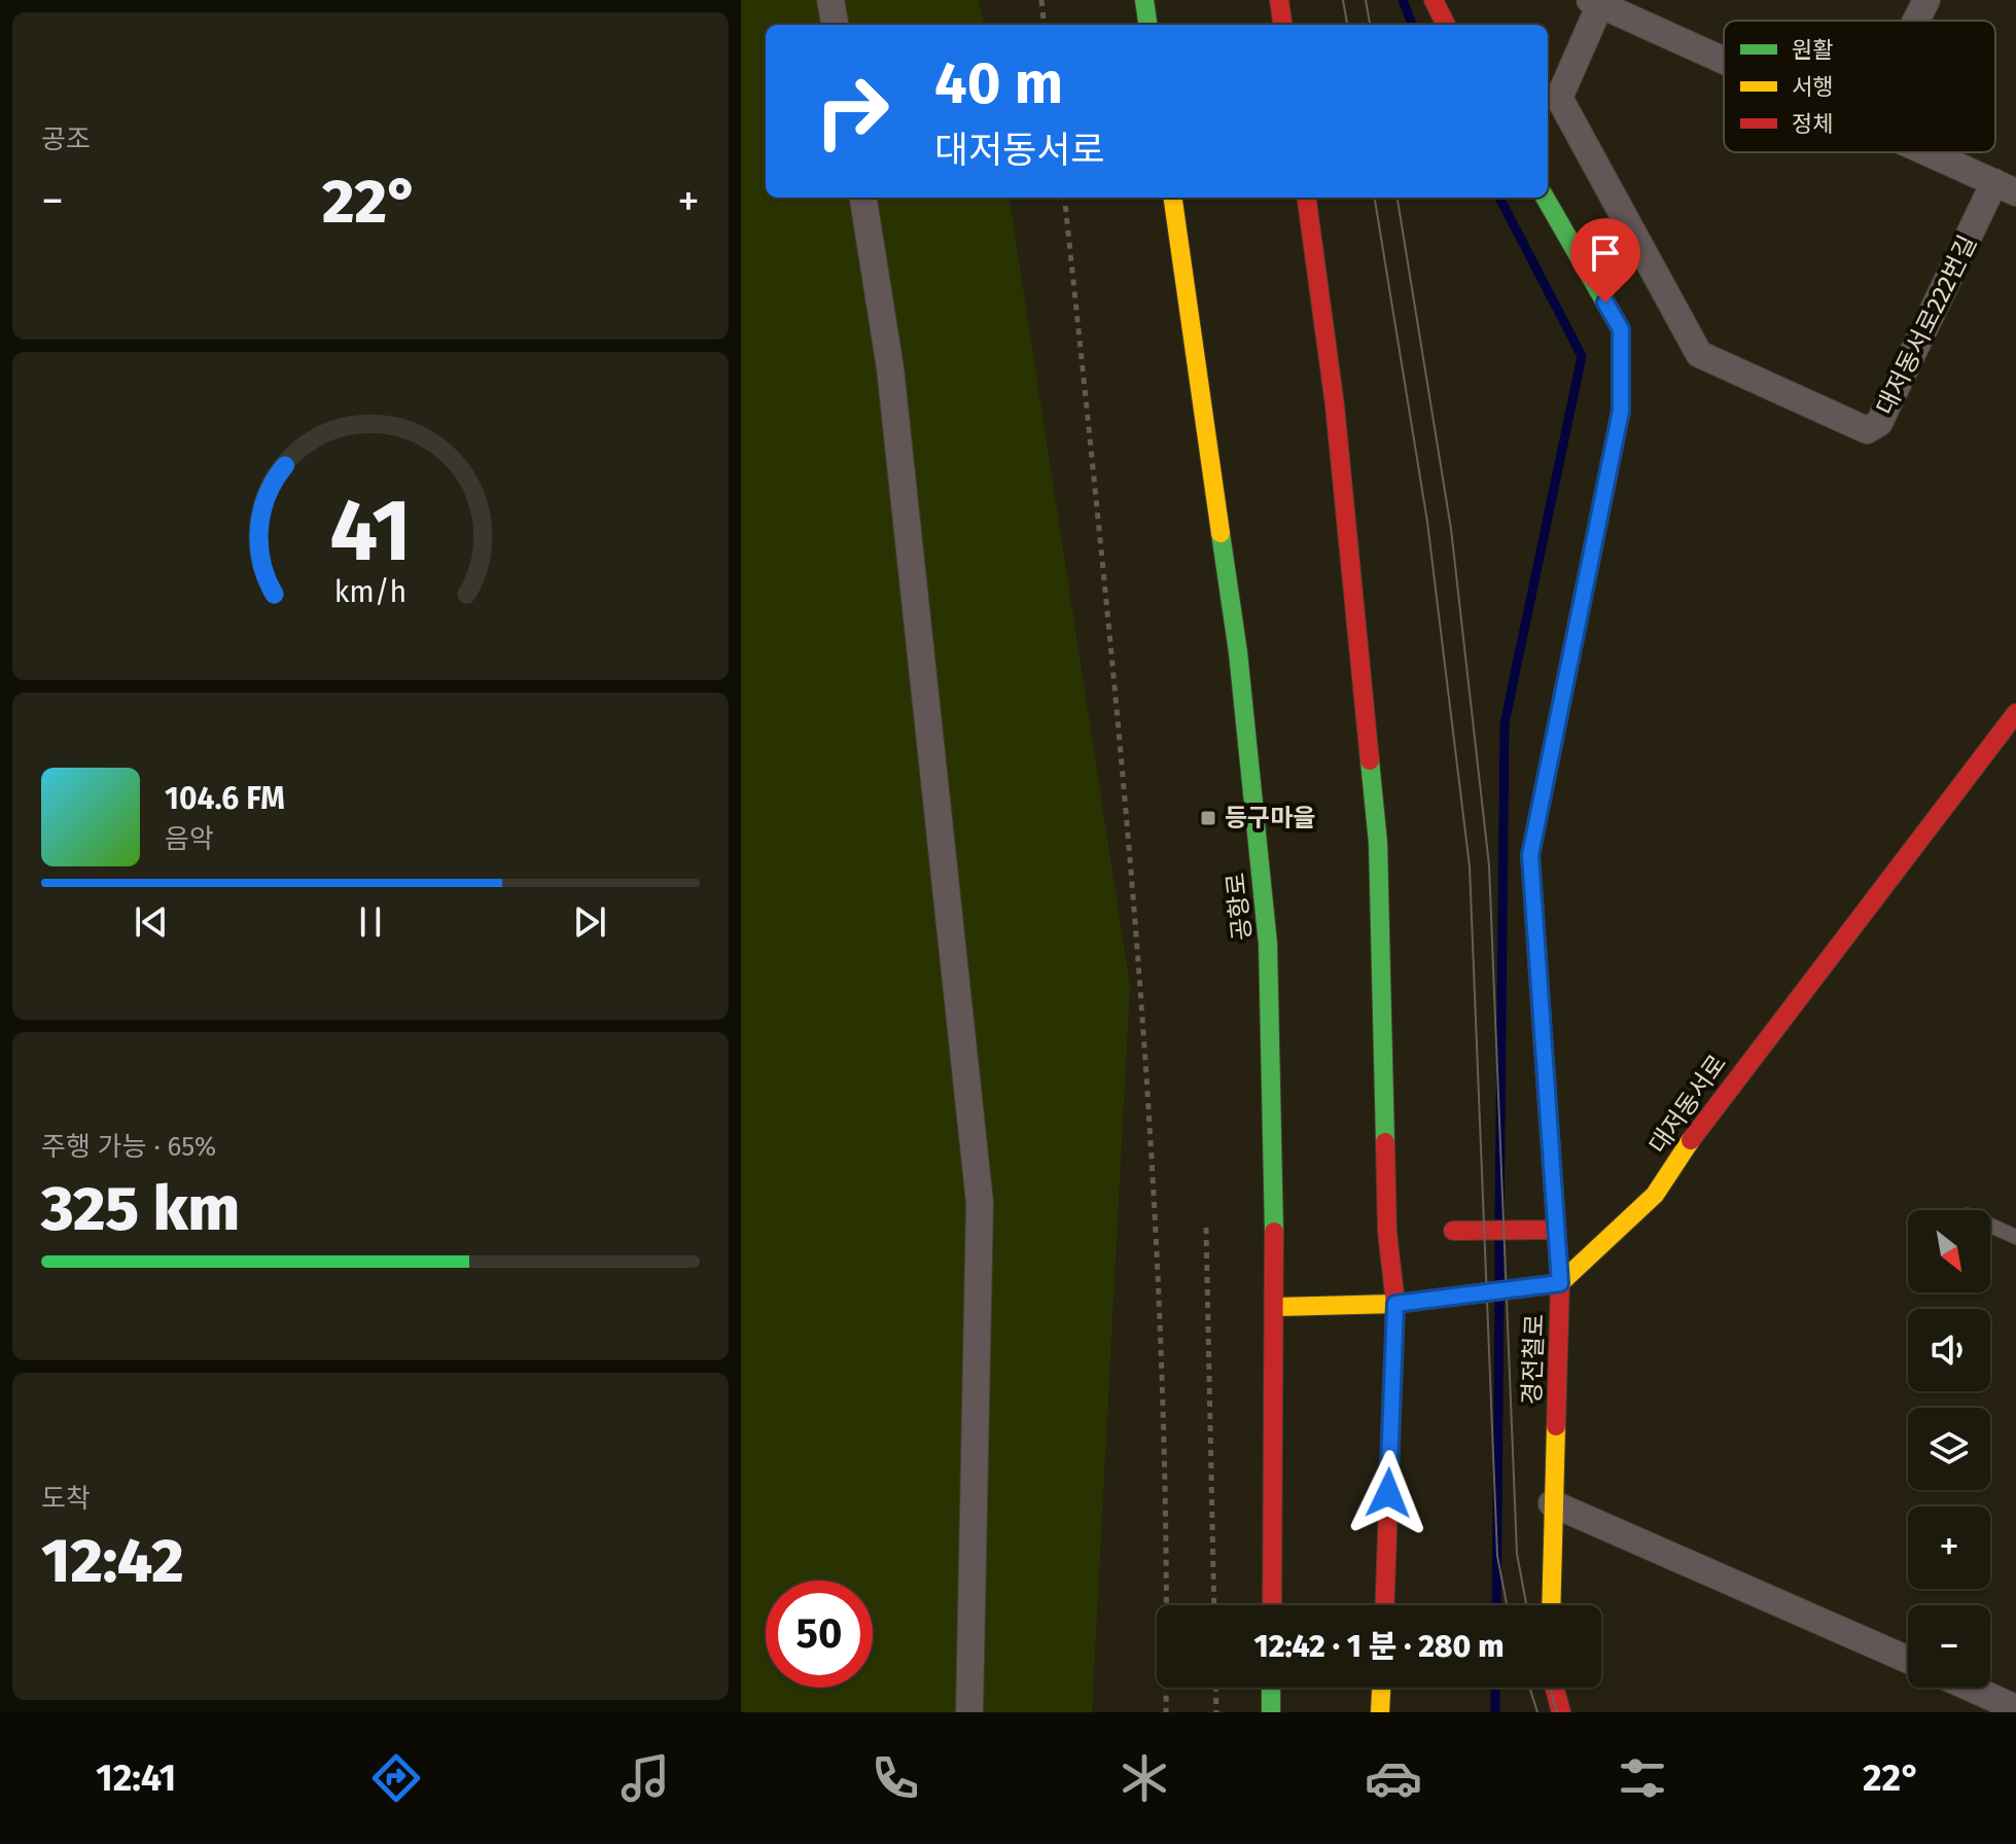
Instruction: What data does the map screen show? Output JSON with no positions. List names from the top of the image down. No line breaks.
{"streets":{"main road":["공항로","대저동서로","경전철로"],"street":["대저동서로222번길"]},"crossings":[["대저동서로","경전철로"]],"places":{"transit":["등구마을"]},"legend":["원활","서행","정체"],"north":"bottom right","page":{"tile":["공조",["주행 가능 · 65%","325 km"],["도착","12:42"]],"turn":["40 m","대저동서로"],"heat":["−","22°","+"],"song":["104.6 FM","음악"],"map_buttons":["+","−"],"limit":"50","trip":"12:42 · 1 분 · 280 m","tabs":["12:41","22°"],"gauge":["41","km/h"]}}
